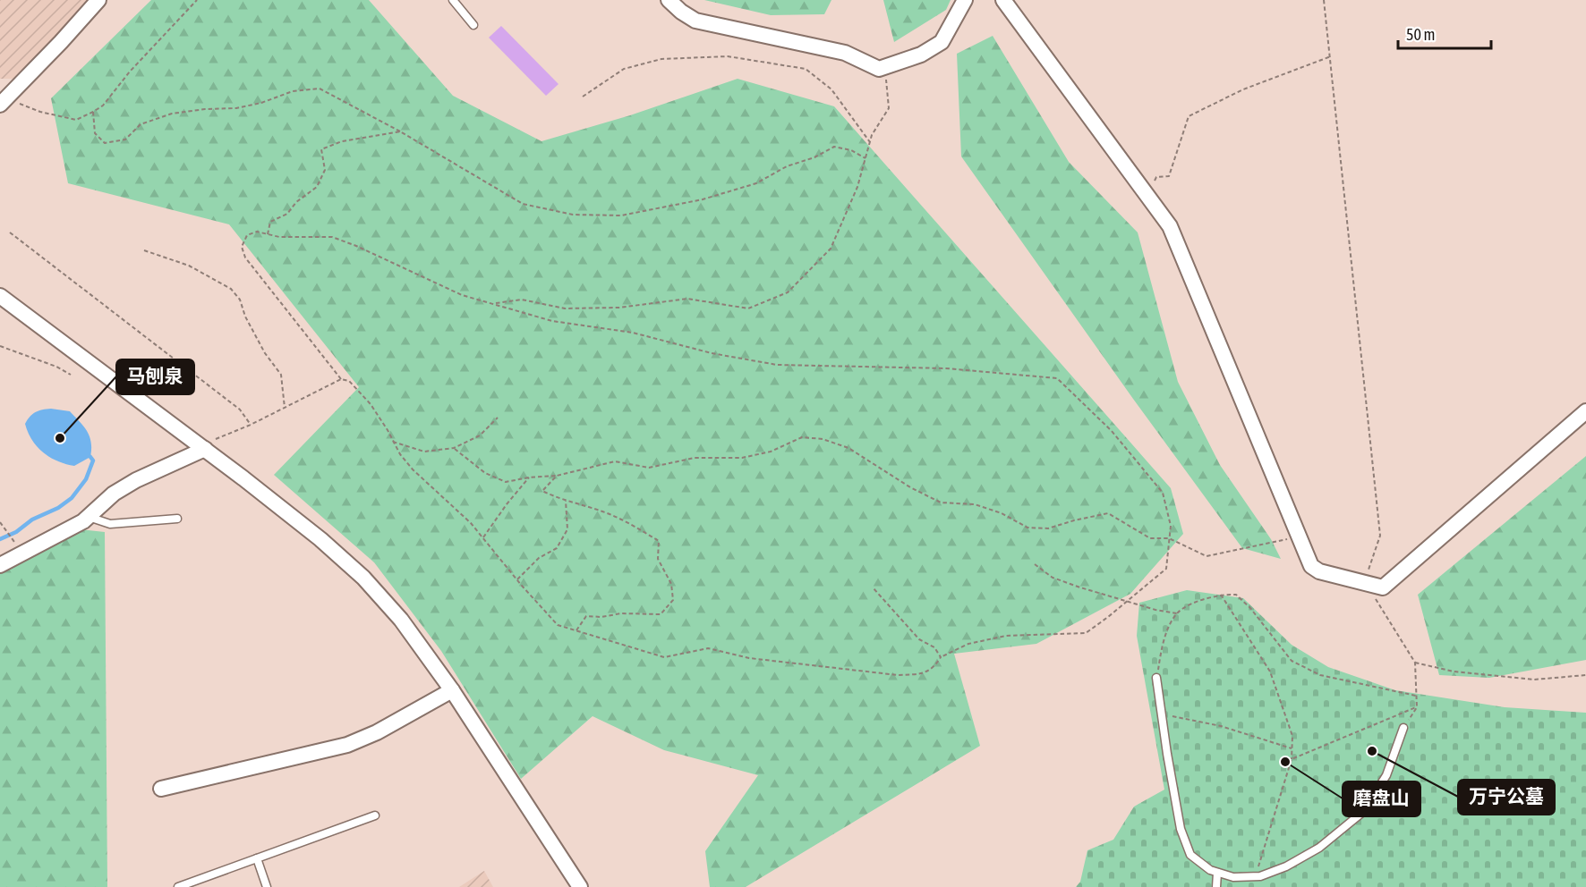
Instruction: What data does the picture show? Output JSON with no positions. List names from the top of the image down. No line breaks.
{"places":["马刨泉","万宁公墓","磨盘山"],"scale_bar":"50 m"}
